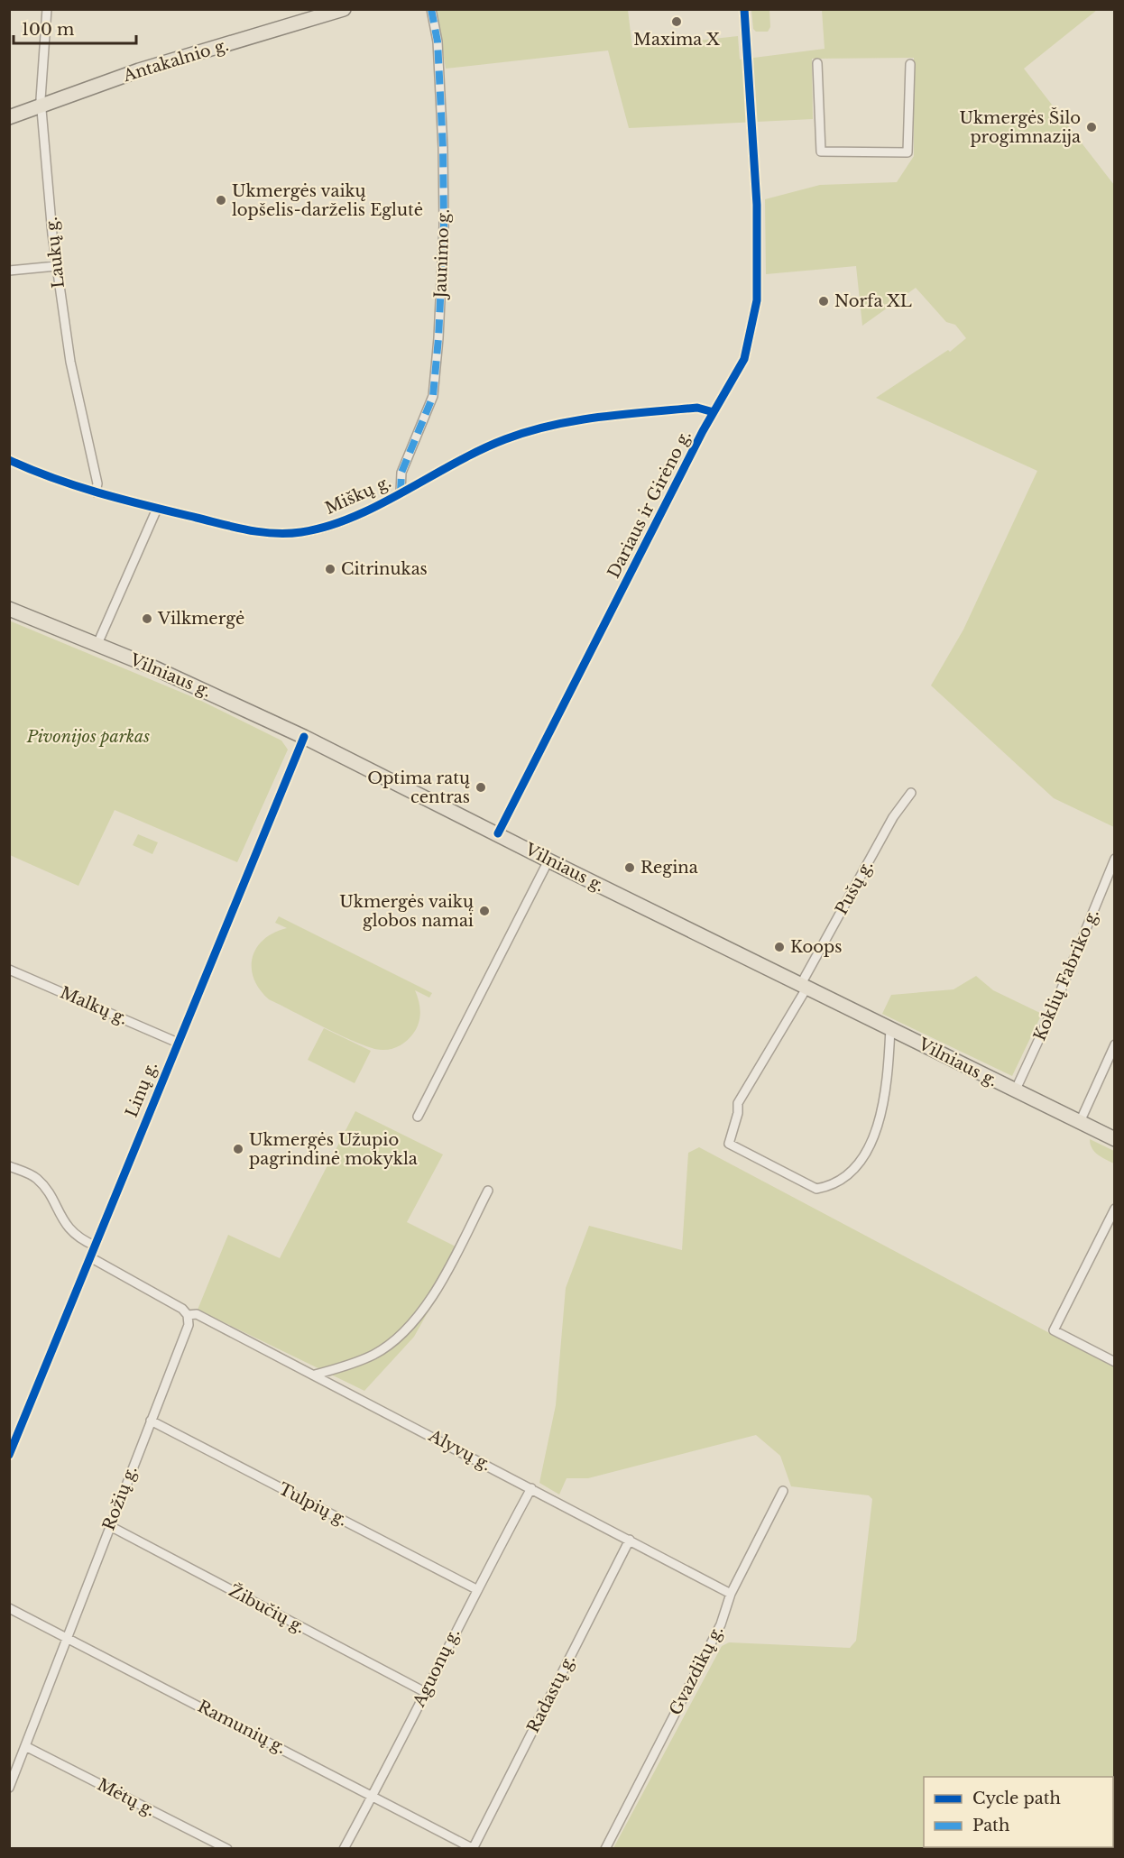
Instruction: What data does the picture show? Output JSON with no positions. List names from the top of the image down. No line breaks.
{"streets":{"main road":["Antakalnio g.","Vilniaus g."],"street":["Laukų g.","Jaunimo g.","Miškų g.","Dariaus ir Girėno g.","Pušų g.","Koklių Fabriko g.","Malkų g.","Linų g.","Alyvų g.","Rožių g.","Tulpių g.","Žibučių g.","Aguonų g.","Gvazdikų g.","Radastų g.","Ramunių g.","Mėtų g."]},"crossings":[["Antakalnio g.","Laukų g."],["Laukų g.","Miškų g."],["Jaunimo g.","Miškų g."],["Miškų g.","Dariaus ir Girėno g."],["Dariaus ir Girėno g.","Vilniaus g."],["Vilniaus g.","Pušų g."],["Vilniaus g.","Koklių Fabriko g."],["Vilniaus g.","Linų g."],["Malkų g.","Linų g."],["Alyvų g.","Rožių g."],["Alyvų g.","Aguonų g."],["Alyvų g.","Gvazdikų g."],["Alyvų g.","Radastų g."],["Rožių g.","Tulpių g."],["Rožių g.","Žibučių g."],["Rožių g.","Ramunių g."],["Rožių g.","Mėtų g."],["Tulpių g.","Aguonų g."],["Žibučių g.","Aguonų g."],["Aguonų g.","Ramunių g."],["Radastų g.","Ramunių g."]],"parks":["Pivonijos parkas"],"places":["Maxima X","Ukmergės Šilo progimnazija","Ukmergės vaikų lopšelis-darželis Eglutė","Norfa XL","Citrinukas","Vilkmergė","Optima ratų centras","Regina","Ukmergės vaikų globos namai","Koops","Ukmergės Užupio pagrindinė mokykla"],"legend":["Cycle path","Path"],"scale_bar":"100 m"}
